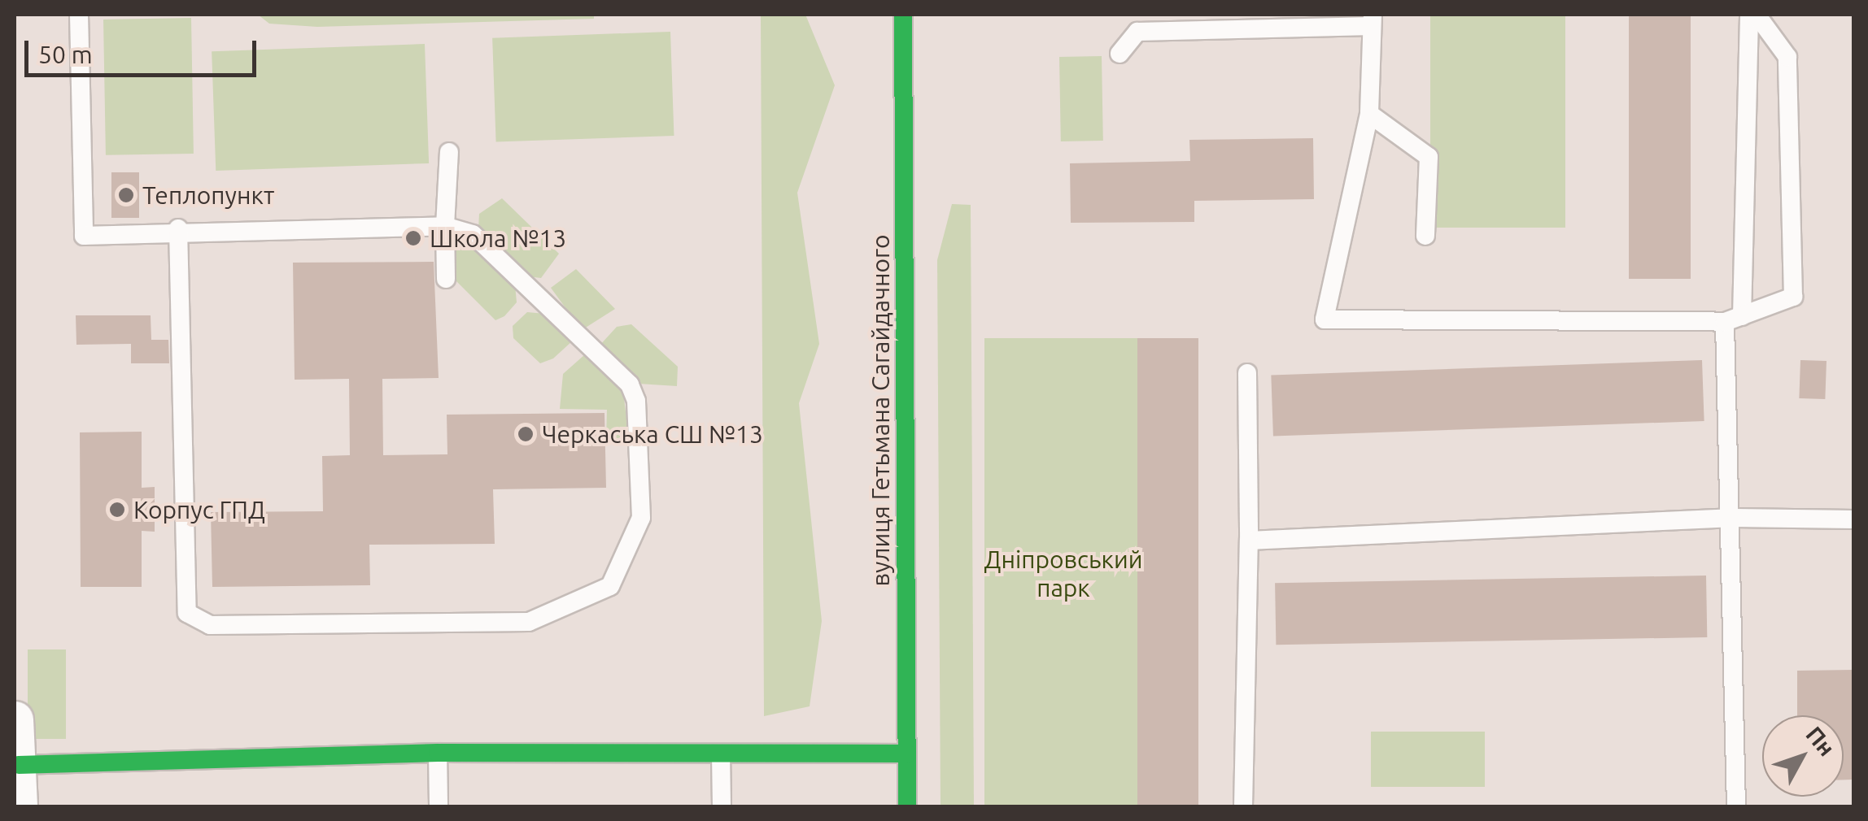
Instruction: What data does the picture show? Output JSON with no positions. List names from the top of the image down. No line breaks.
{"streets":{"street":["вулиця Гетьмана Сагайдачного"]},"parks":["Дніпровський парк"],"places":["Теплопункт","Школа №13","Черкаська СШ №13","Корпус ГПД"],"scale_bar":"50 m","north":"top right"}
